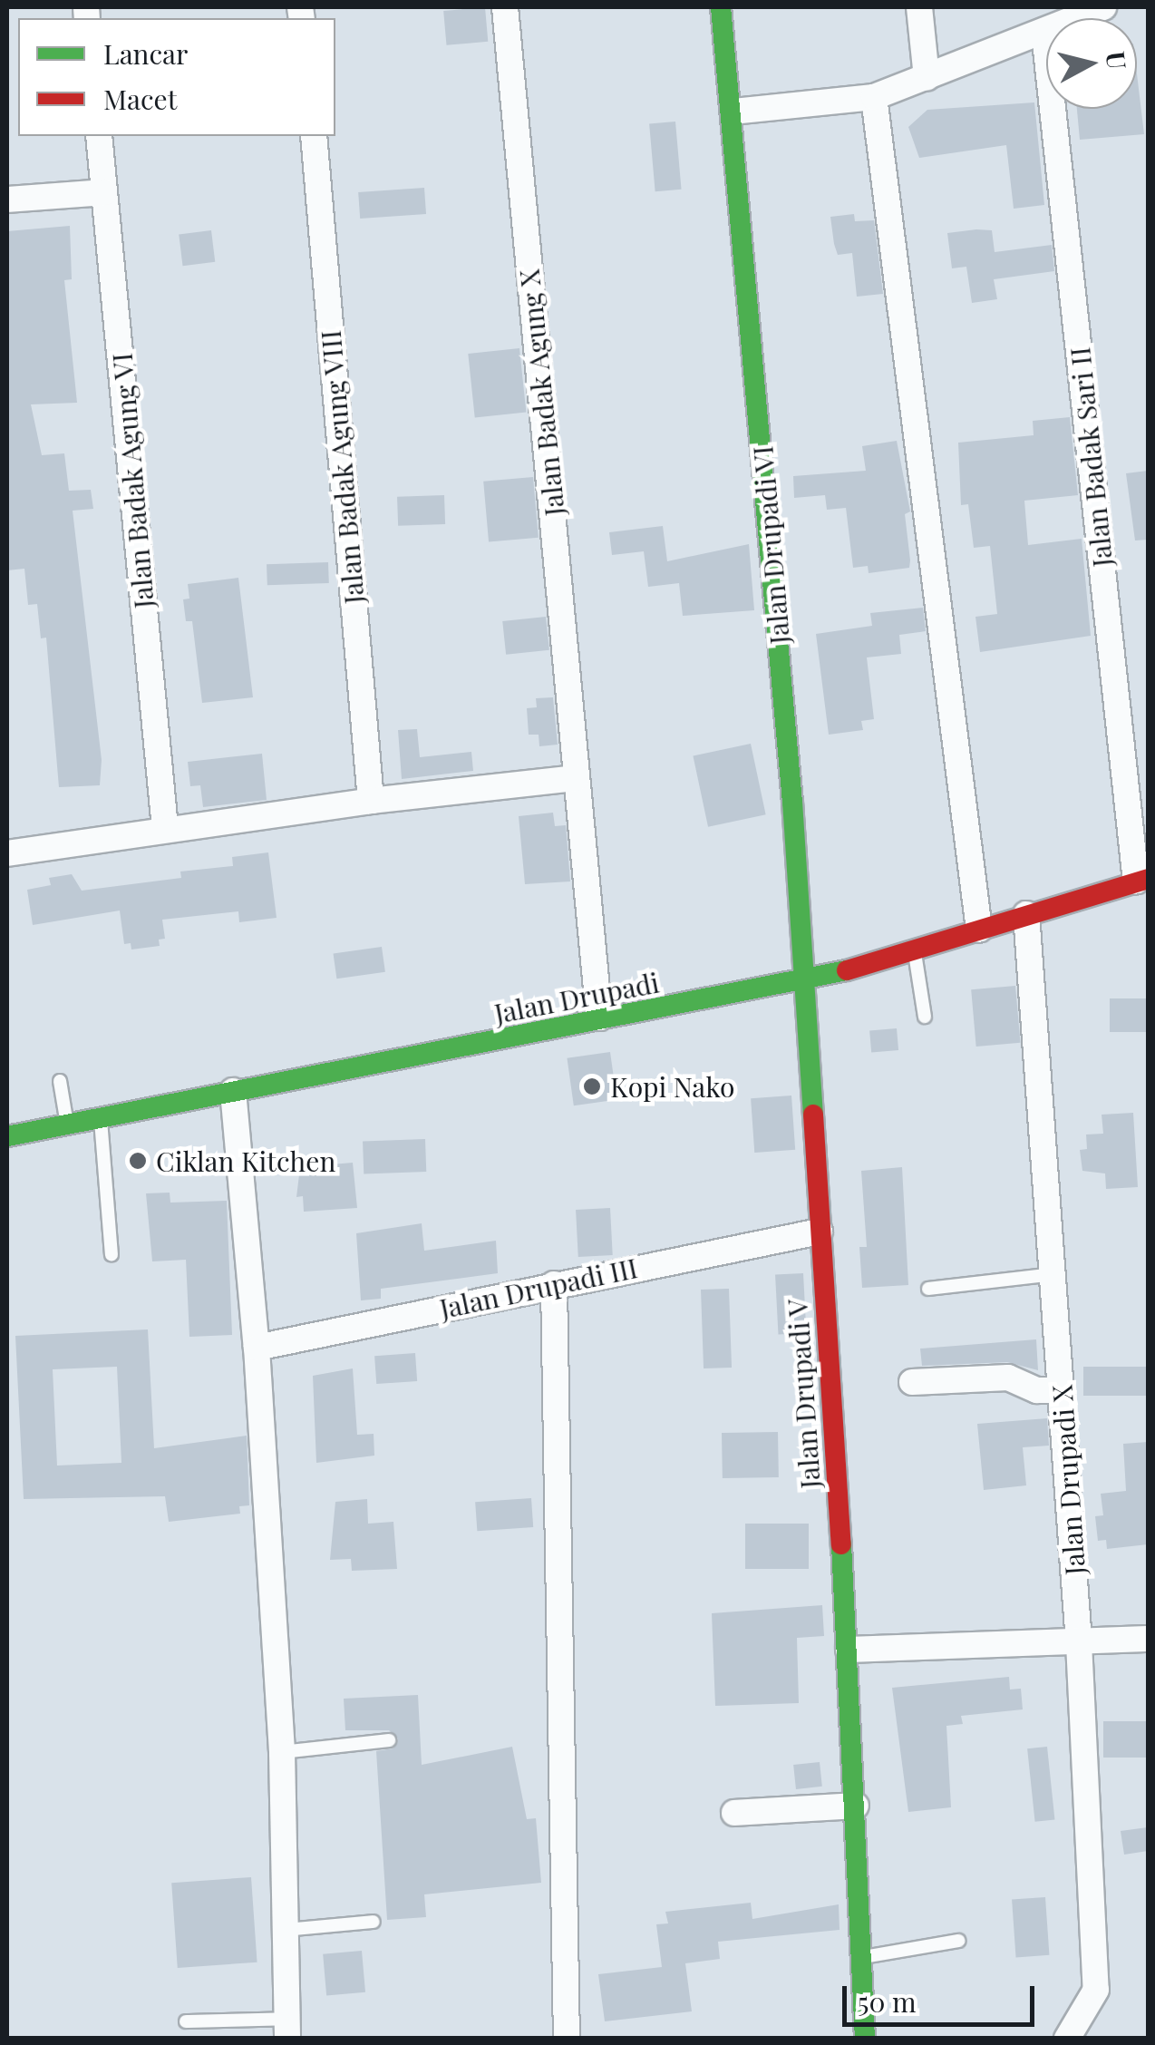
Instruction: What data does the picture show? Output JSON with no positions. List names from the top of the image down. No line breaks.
{"streets":{"street":["Jalan Badak Agung X","Jalan Badak Sari II","Jalan Badak Agung VIII","Jalan Badak Agung VI","Jalan Drupadi VI","Jalan Drupadi","Jalan Drupadi III","Jalan Drupadi V","Jalan Drupadi X"]},"crossings":[["Jalan Badak Agung X","Jalan Drupadi"],["Jalan Badak Sari II","Jalan Drupadi"],["Jalan Drupadi VI","Jalan Drupadi"],["Jalan Drupadi VI","Jalan Drupadi V"],["Jalan Drupadi","Jalan Drupadi V"],["Jalan Drupadi","Jalan Drupadi X"],["Jalan Drupadi III","Jalan Drupadi V"]],"places":["Kopi Nako","Ciklan Kitchen"],"legend":["Lancar","Macet"],"scale_bar":"50 m","north":"right"}
